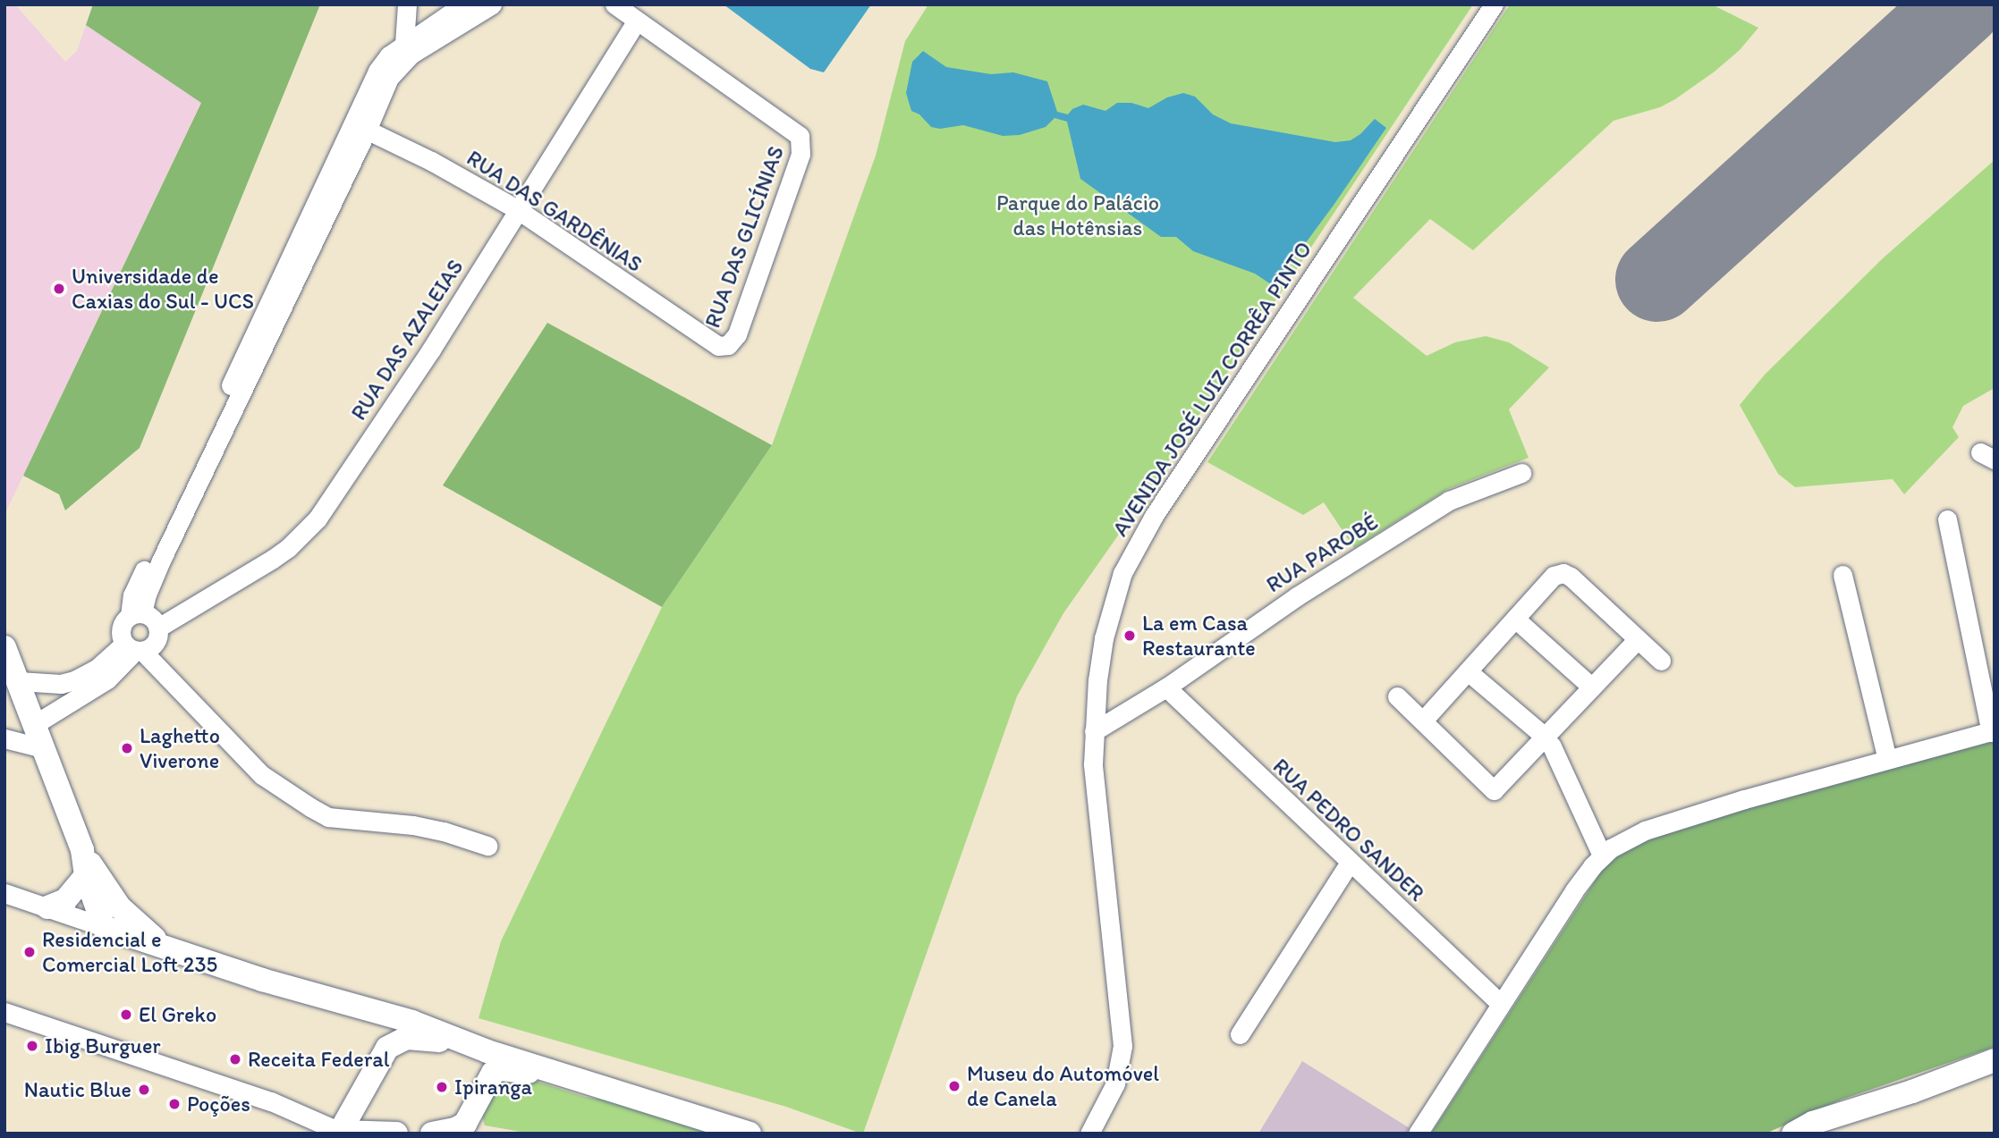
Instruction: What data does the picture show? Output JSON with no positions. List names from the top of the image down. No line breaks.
{"streets":{"street":["RUA DAS GARDÊNIAS","RUA DAS GLICÍNIAS","RUA DAS AZALEIAS","AVENIDA JOSÉ LUIZ CORRÊA PINTO","RUA PAROBÉ","RUA PEDRO SANDER"]},"crossings":[["RUA DAS GARDÊNIAS","RUA DAS GLICÍNIAS"],["RUA DAS GARDÊNIAS","RUA DAS AZALEIAS"],["RUA DAS GLICÍNIAS","RUA DAS AZALEIAS"],["AVENIDA JOSÉ LUIZ CORRÊA PINTO","RUA PAROBÉ"],["RUA PAROBÉ","RUA PEDRO SANDER"]],"parks":["Parque do Palácio das Hotênsias"],"places":["Universidade de Caxias do Sul - UCS","La em Casa Restaurante","Laghetto Viverone","Residencial e Comercial Loft 235","El Greko","Ibig Burguer","Receita Federal","Museu do Automóvel de Canela","Ipiranga","Nautic Blue","Poções"]}
